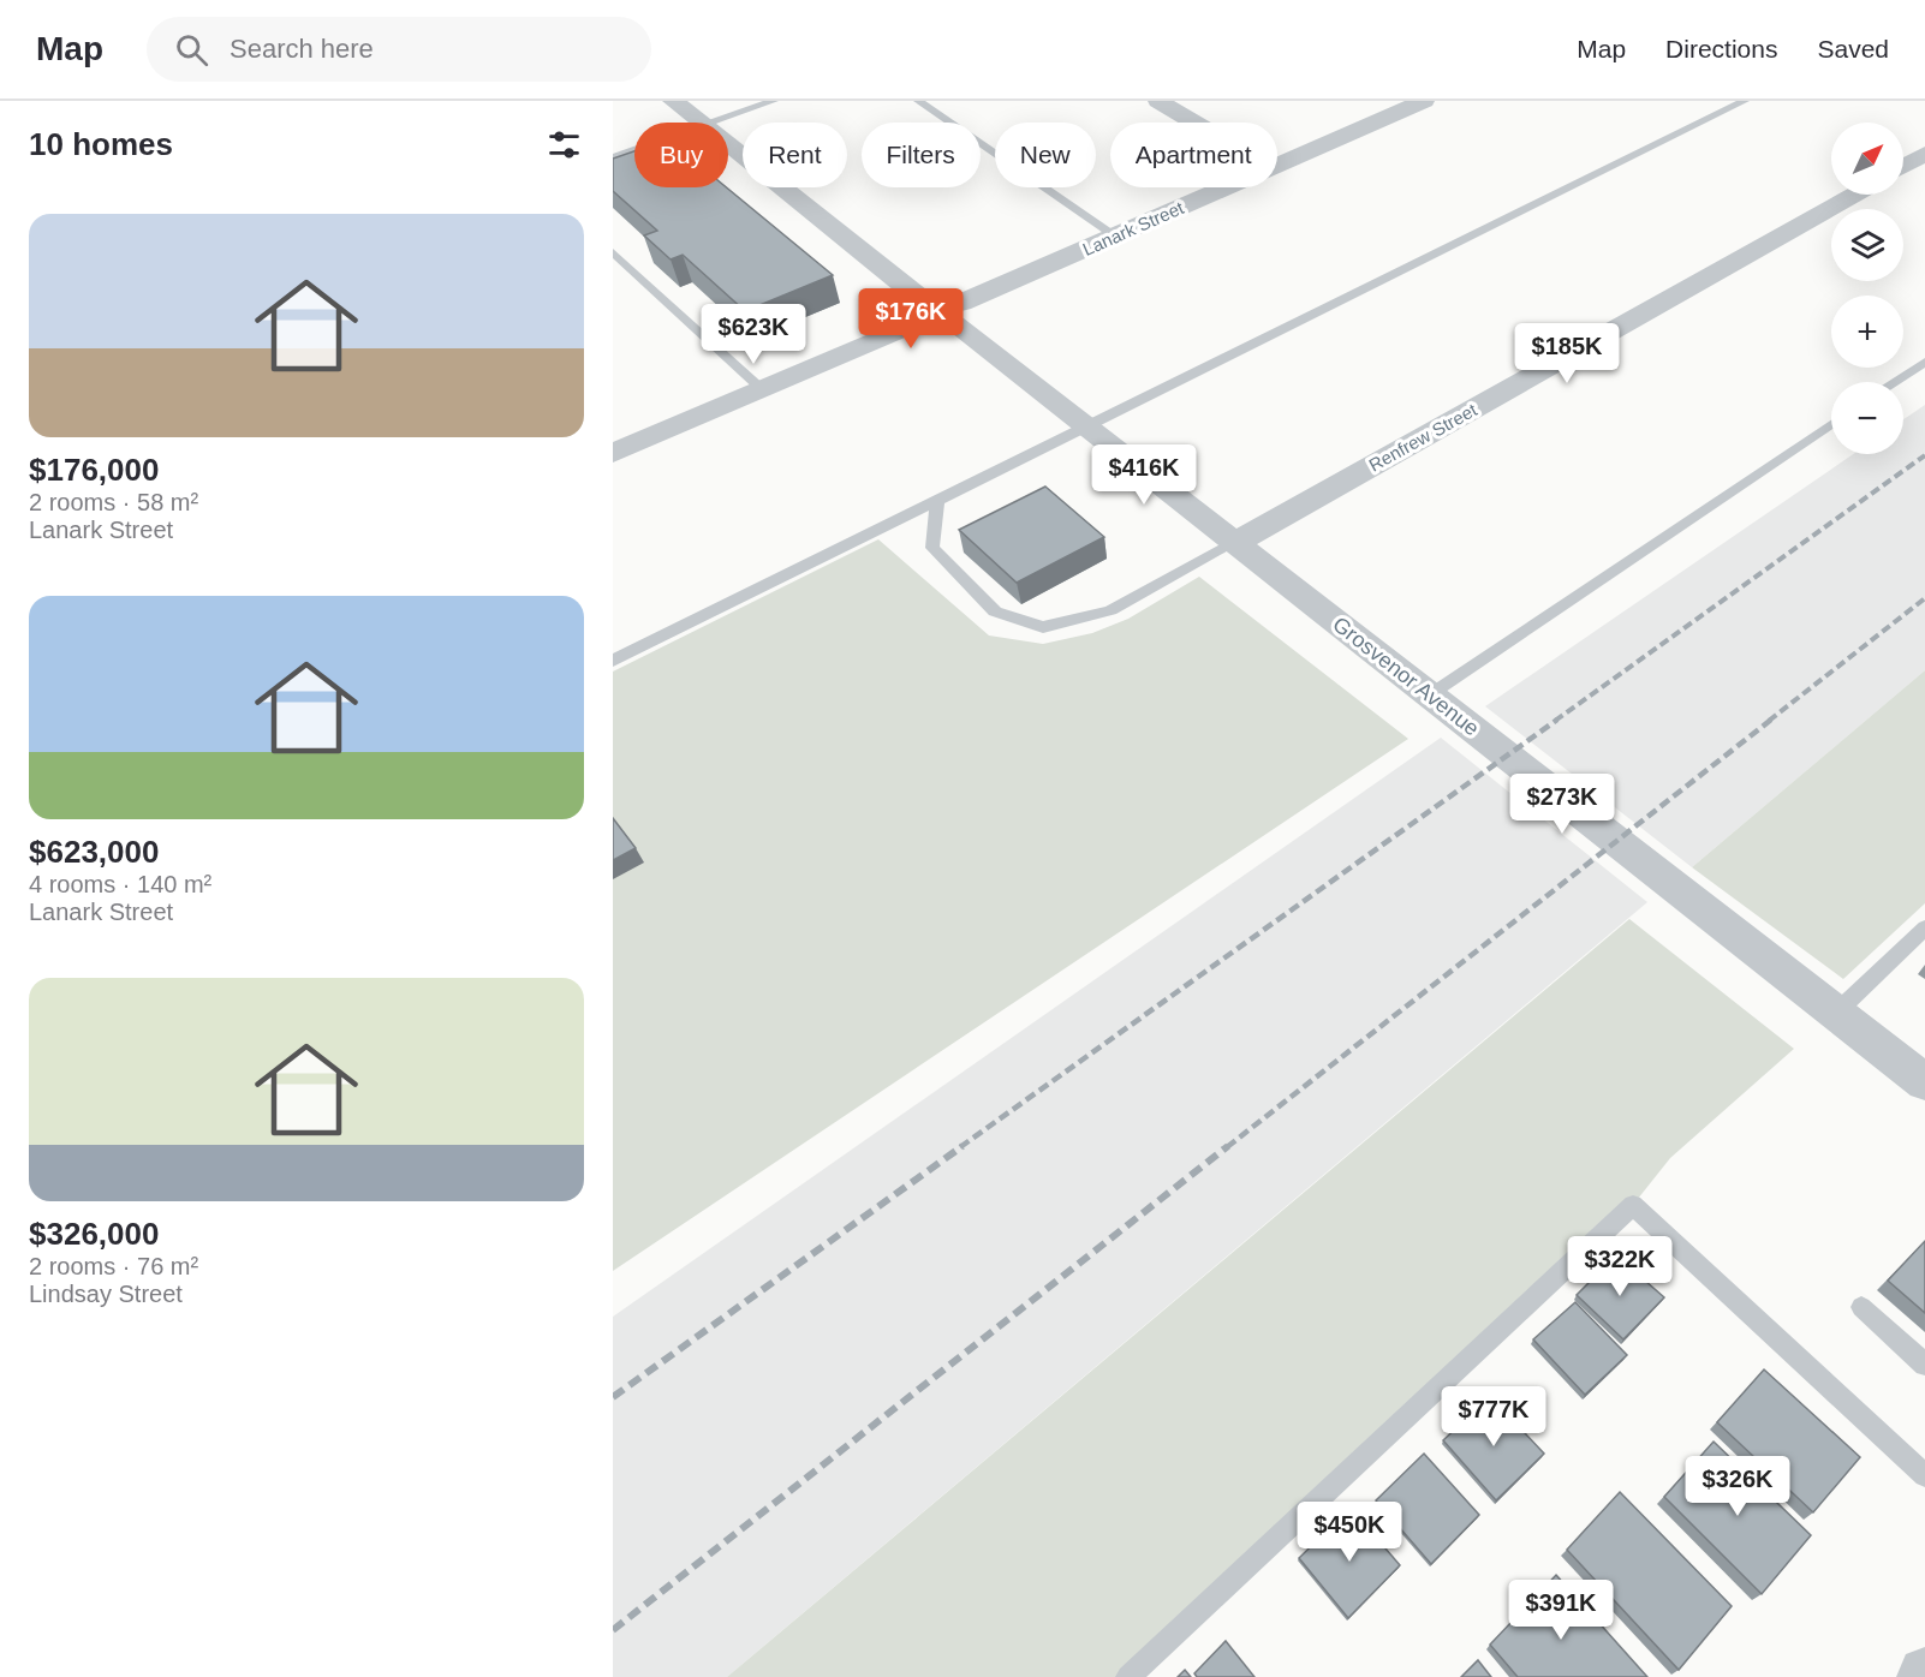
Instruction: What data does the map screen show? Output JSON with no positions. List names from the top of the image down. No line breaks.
{"streets":{"street":["Lanark Street","Renfrew Street","Grosvenor Avenue"]},"crossings":[["Lanark Street","Grosvenor Avenue"],["Renfrew Street","Grosvenor Avenue"]],"north":"top right","page":{"header":"Map","search":"Search here","nav":["Map","Directions","Saved"],"heading":"10 homes","map_buttons":["+","−"],"chip":["Buy","Rent","Filters","New","Apartment"],"list":[{"name":"$176,000","note":"2 rooms · 58 m² · Lanark Street"},{"name":"$623,000","note":"4 rooms · 140 m² · Lanark Street"},{"name":"$326,000","note":"2 rooms · 76 m² · Lindsay Street"}],"price":["$176K","$623K","$185K","$416K","$273K","$322K","$777K","$326K","$450K","$391K"]}}
